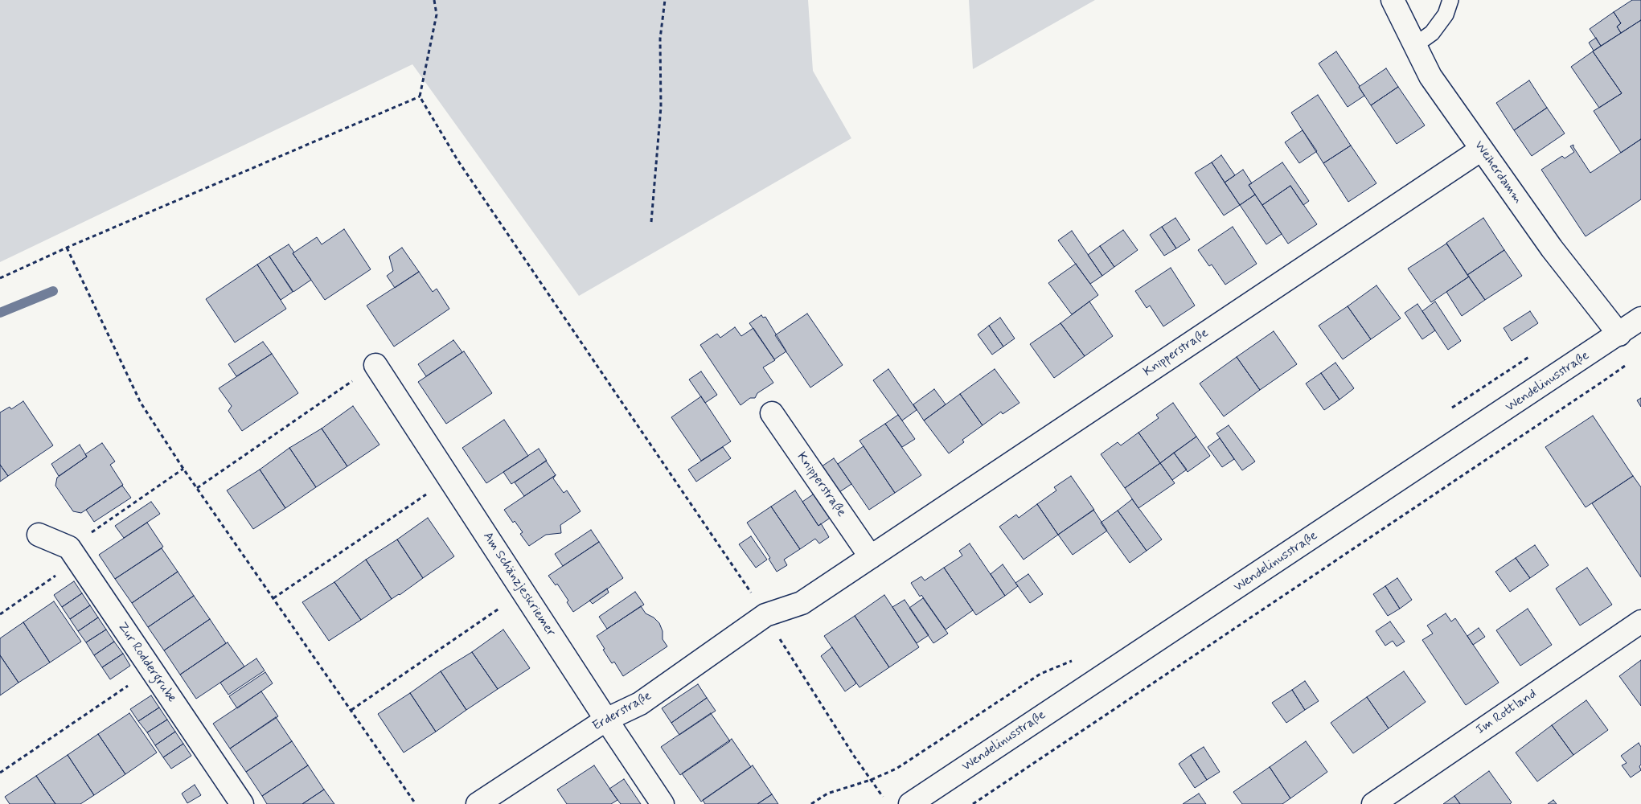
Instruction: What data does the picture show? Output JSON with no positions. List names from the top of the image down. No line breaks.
{"streets":{"street":["Weiherdamm","Knipperstraße","Wendelinusstraße","Am Schänzjeskriemer","Zur Roddergrube","Erderstraße","Im Rottland"]},"crossings":[["Weiherdamm","Knipperstraße"],["Weiherdamm","Wendelinusstraße"],["Knipperstraße","Erderstraße"],["Am Schänzjeskriemer","Erderstraße"]]}
